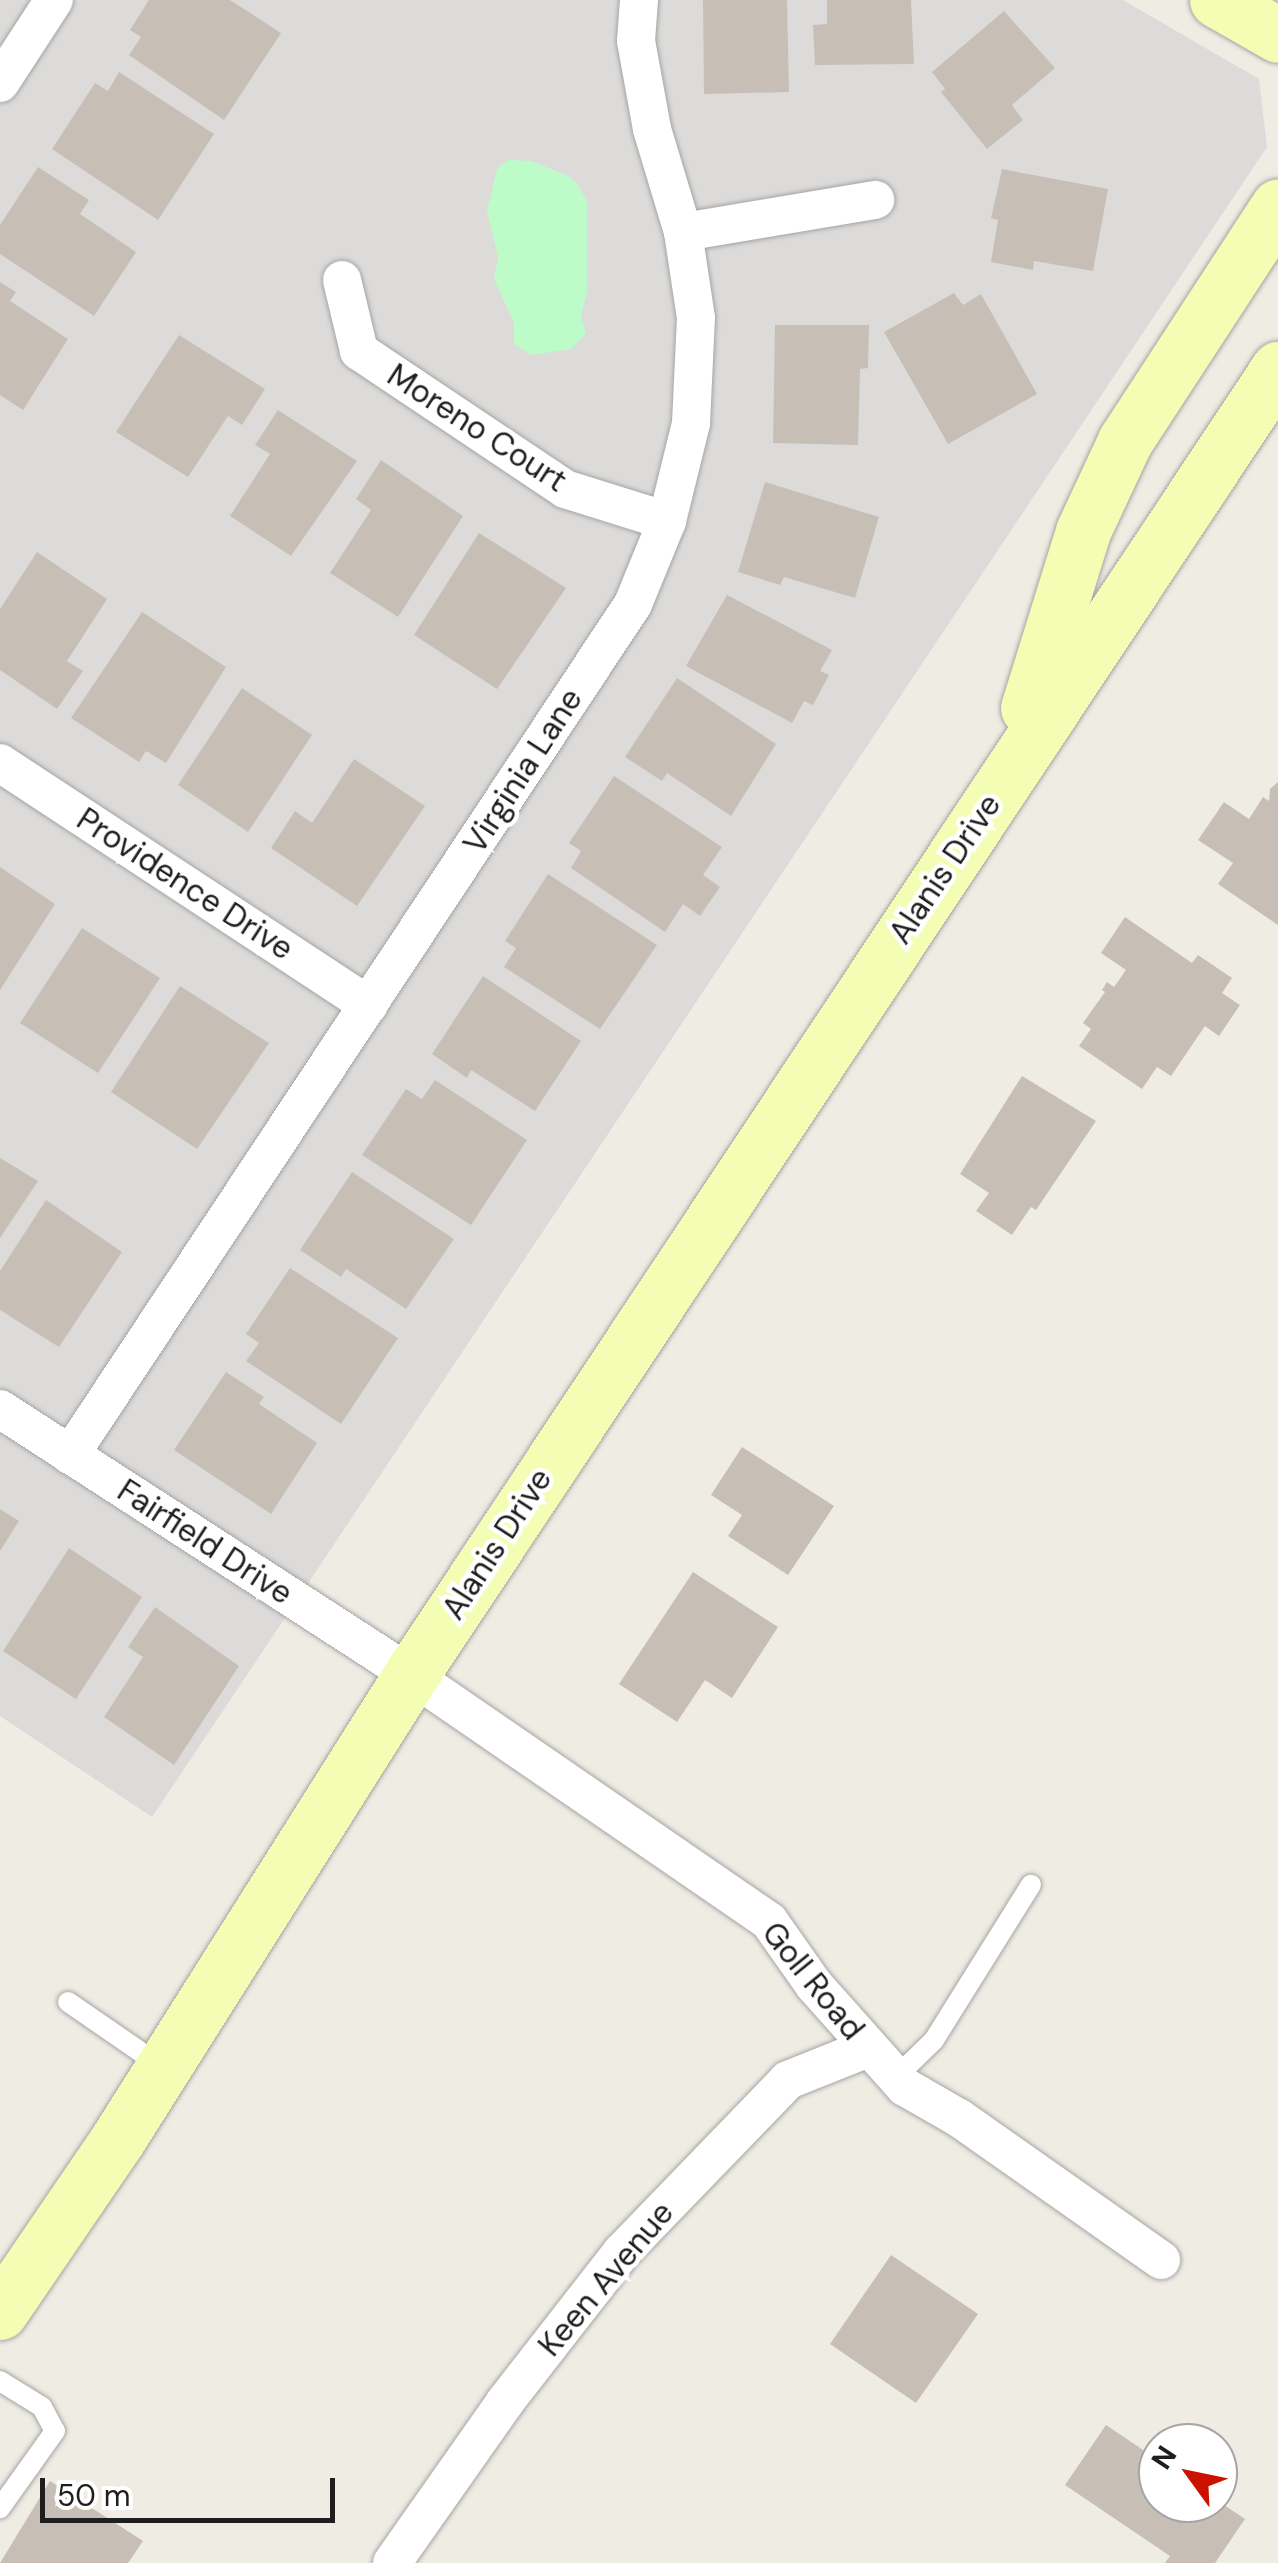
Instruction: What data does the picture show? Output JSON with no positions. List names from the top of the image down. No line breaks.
{"streets":{"main road":["Alanis Drive"],"street":["Moreno Court","Virginia Lane","Providence Drive","Fairfield Drive","Goll Road","Keen Avenue"]},"crossings":[["Moreno Court","Virginia Lane"],["Virginia Lane","Providence Drive"],["Virginia Lane","Fairfield Drive"],["Alanis Drive","Fairfield Drive"],["Alanis Drive","Goll Road"],["Fairfield Drive","Goll Road"],["Goll Road","Keen Avenue"]],"scale_bar":"50 m","north":"top left"}
